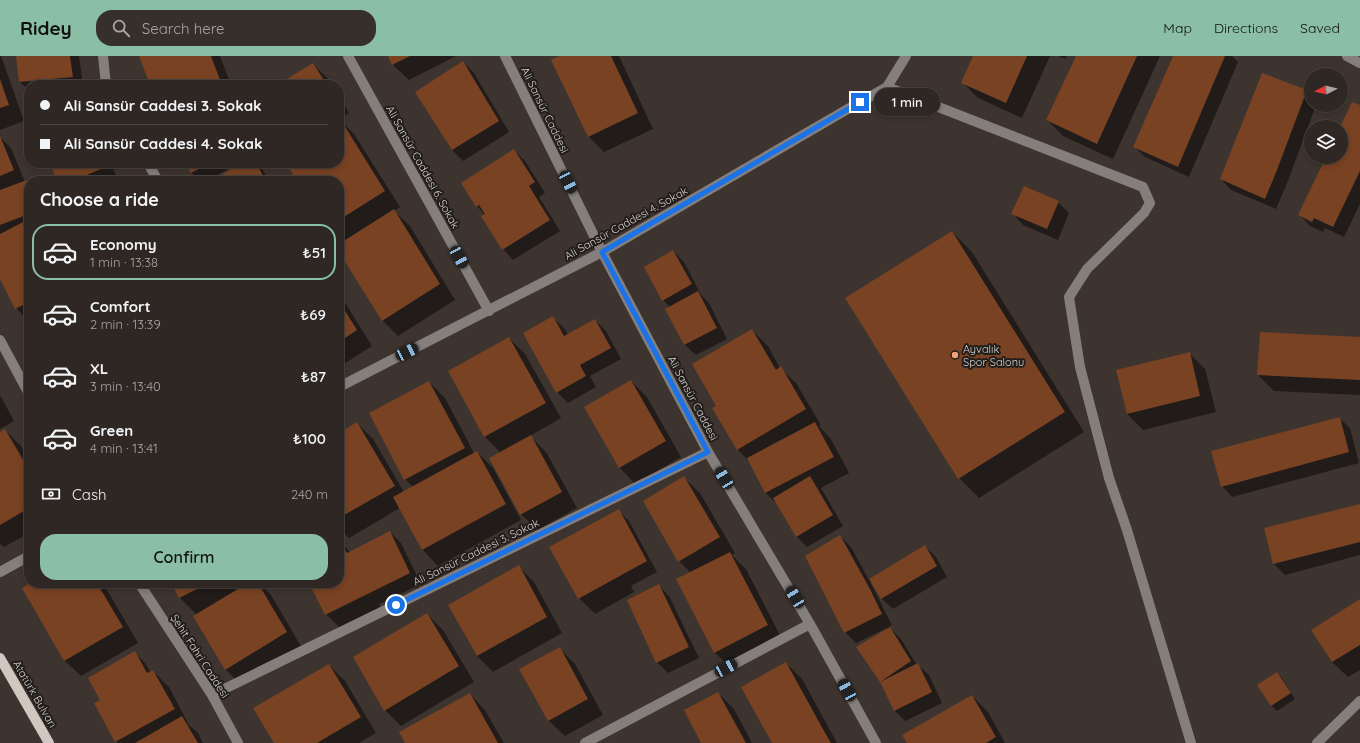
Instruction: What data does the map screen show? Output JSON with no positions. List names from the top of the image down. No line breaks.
{"streets":{"main road":["Atatürk Bulvarı"],"street":["Ali Sansür Caddesi","Ali Sansür Caddesi 6. Sokak","Ali Sansür Caddesi 4. Sokak","Ali Sansür Caddesi 3. Sokak","Şehit Fahri Caddesi"]},"crossings":[["Ali Sansür Caddesi","Ali Sansür Caddesi 4. Sokak"],["Ali Sansür Caddesi","Ali Sansür Caddesi 3. Sokak"],["Ali Sansür Caddesi 6. Sokak","Ali Sansür Caddesi 4. Sokak"],["Ali Sansür Caddesi 3. Sokak","Şehit Fahri Caddesi"]],"places":["Ayvalık Spor Salonu"],"north":"left","page":{"header":"Ridey","search":"Search here","nav":["Map","Directions","Saved"],"banner":["Ali Sansür Caddesi 3. Sokak","Ali Sansür Caddesi 4. Sokak"],"bubble":"1 min","heading":"Choose a ride","list":[{"name":"Economy","note":"1 min · 13:38","value":"₺51"},{"name":"Comfort","note":"2 min · 13:39","value":"₺69"},{"name":"XL","note":"3 min · 13:40","value":"₺87"},{"name":"Green","note":"4 min · 13:41","value":"₺100"}],"pay":["Cash","240 m"],"buttons":"Confirm"}}
